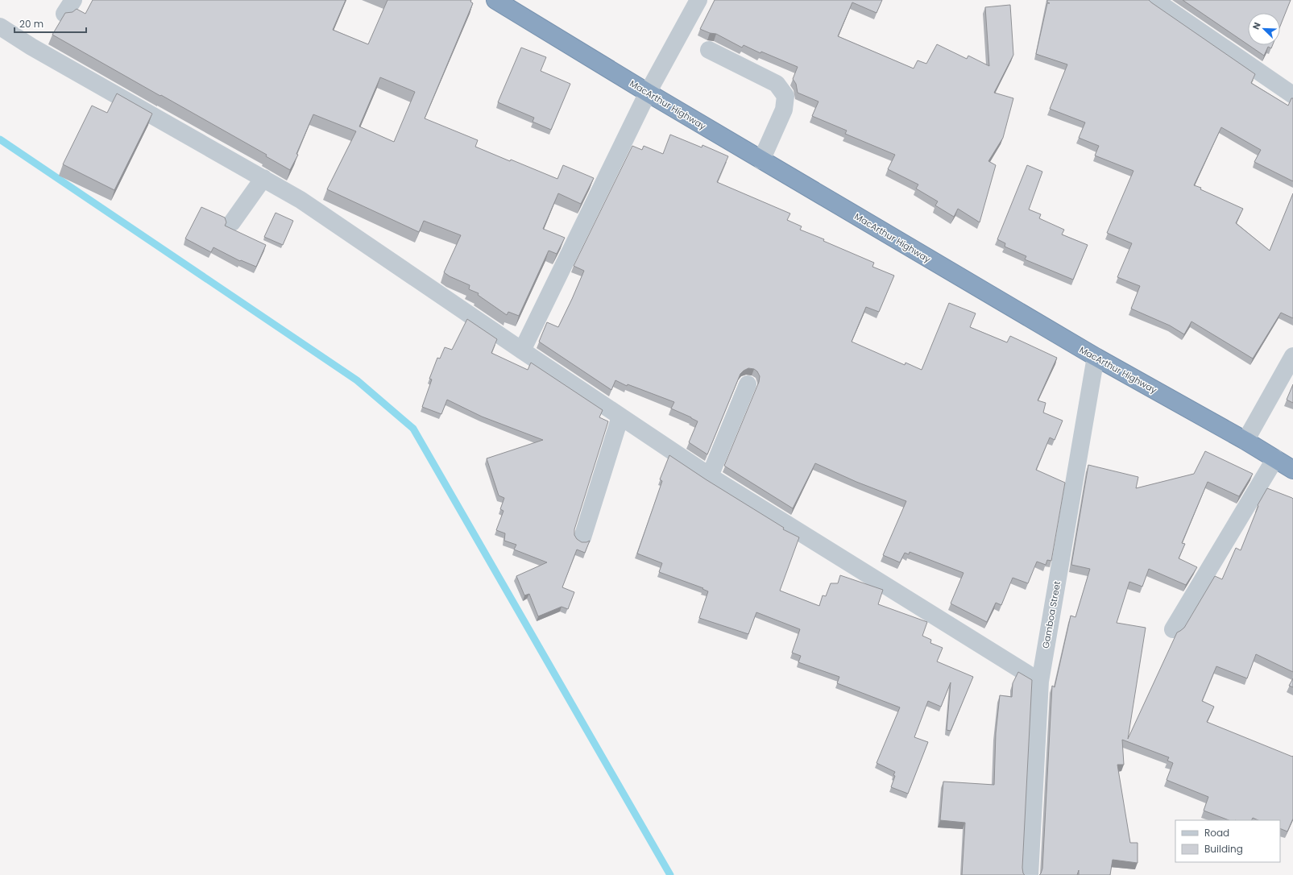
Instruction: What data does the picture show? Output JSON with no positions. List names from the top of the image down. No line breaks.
{"streets":{"highway":["MacArthur Highway"],"street":["Gamboa Street"]},"crossings":[["MacArthur Highway","Gamboa Street"]],"legend":["Road","Building"],"scale_bar":"20 m","north":"top left"}
